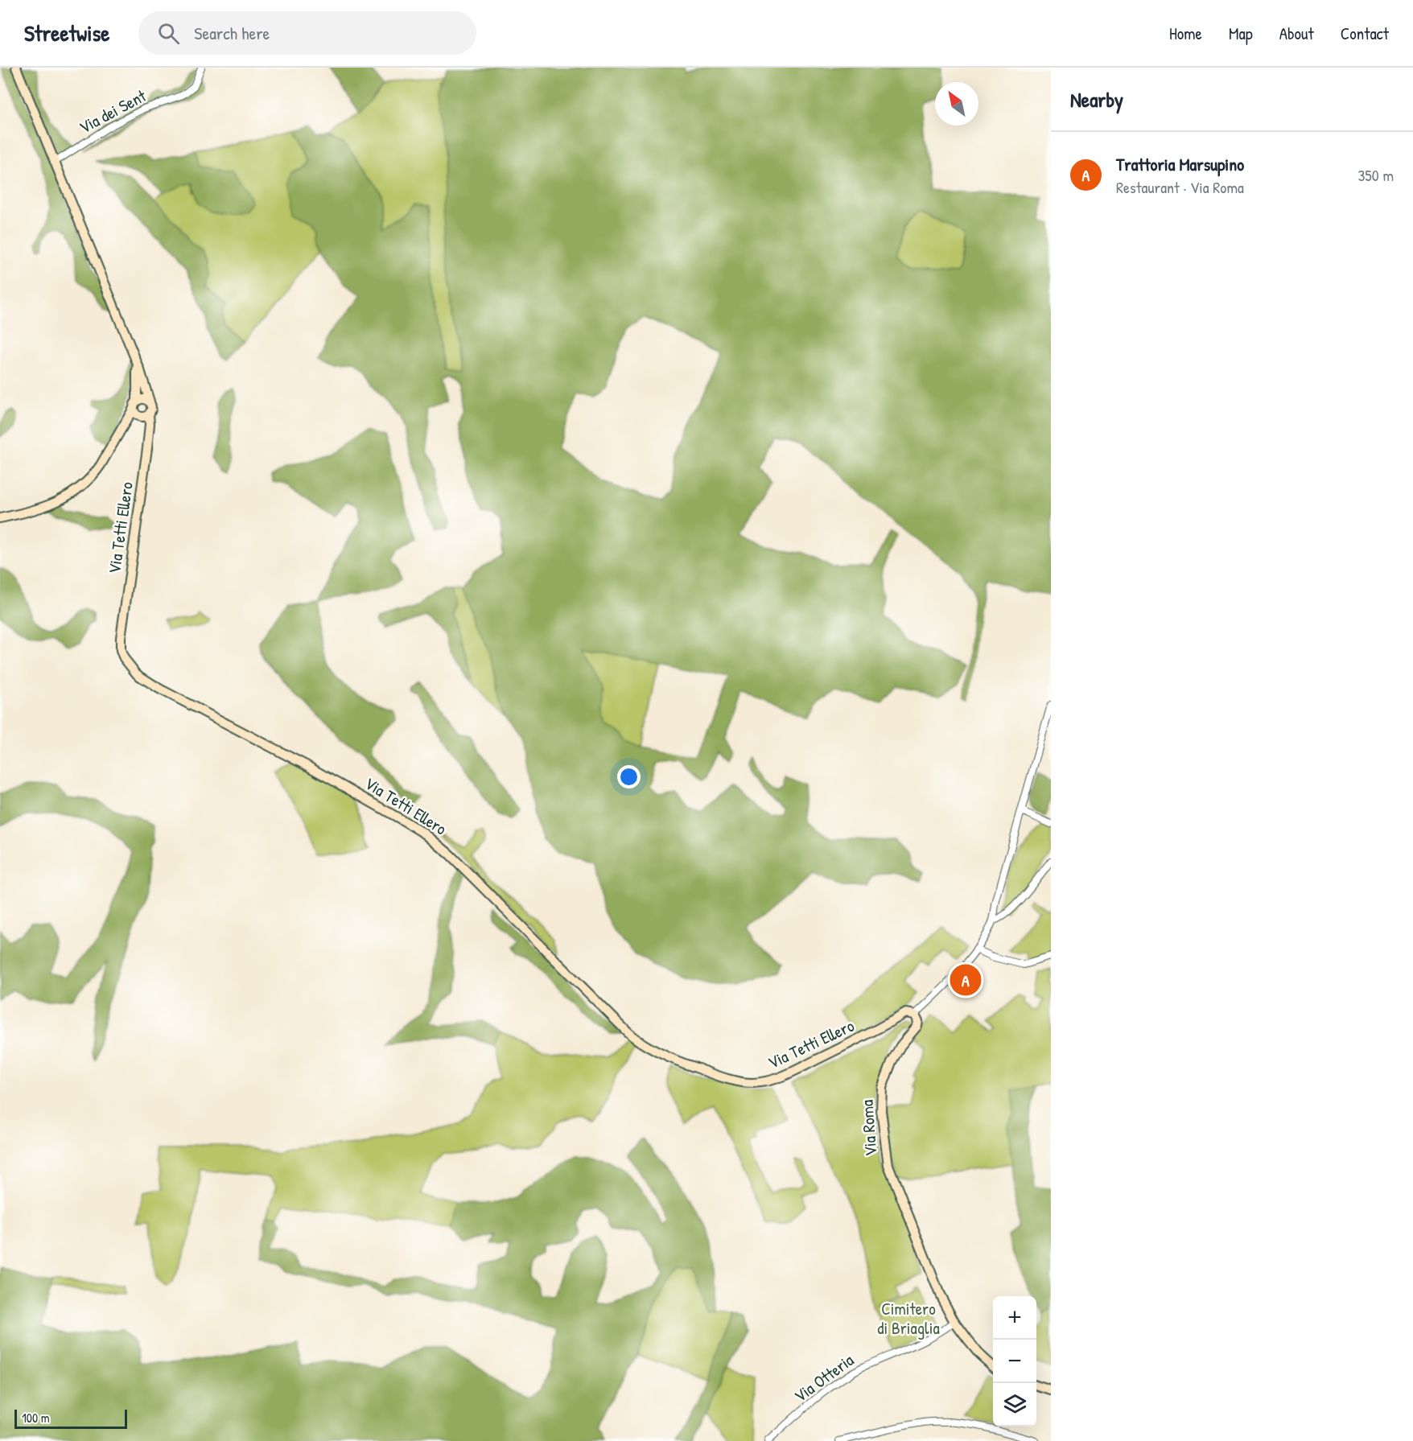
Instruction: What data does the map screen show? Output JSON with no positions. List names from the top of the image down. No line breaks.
{"streets":{"main road":["Via Tetti Ellero","Via Roma"],"street":["Via dei Sent","Via Otteria"]},"crossings":[["Via dei Sent","Via Tetti Ellero"],["Via Tetti Ellero","Via Roma"],["Via Roma","Via Otteria"]],"parks":["Cimitero di Briaglia"],"scale_bar":"100 m","north":"top left","page":{"header":"Streetwise","search":"Search here","nav":["Home","Map","About","Contact"],"heading":"Nearby","list":[{"mark":"A","name":"Trattoria Marsupino","note":"Restaurant · Via Roma","value":"350 m"}],"pins":"A","map_buttons":["+","−"],"scale":"100 m"}}
